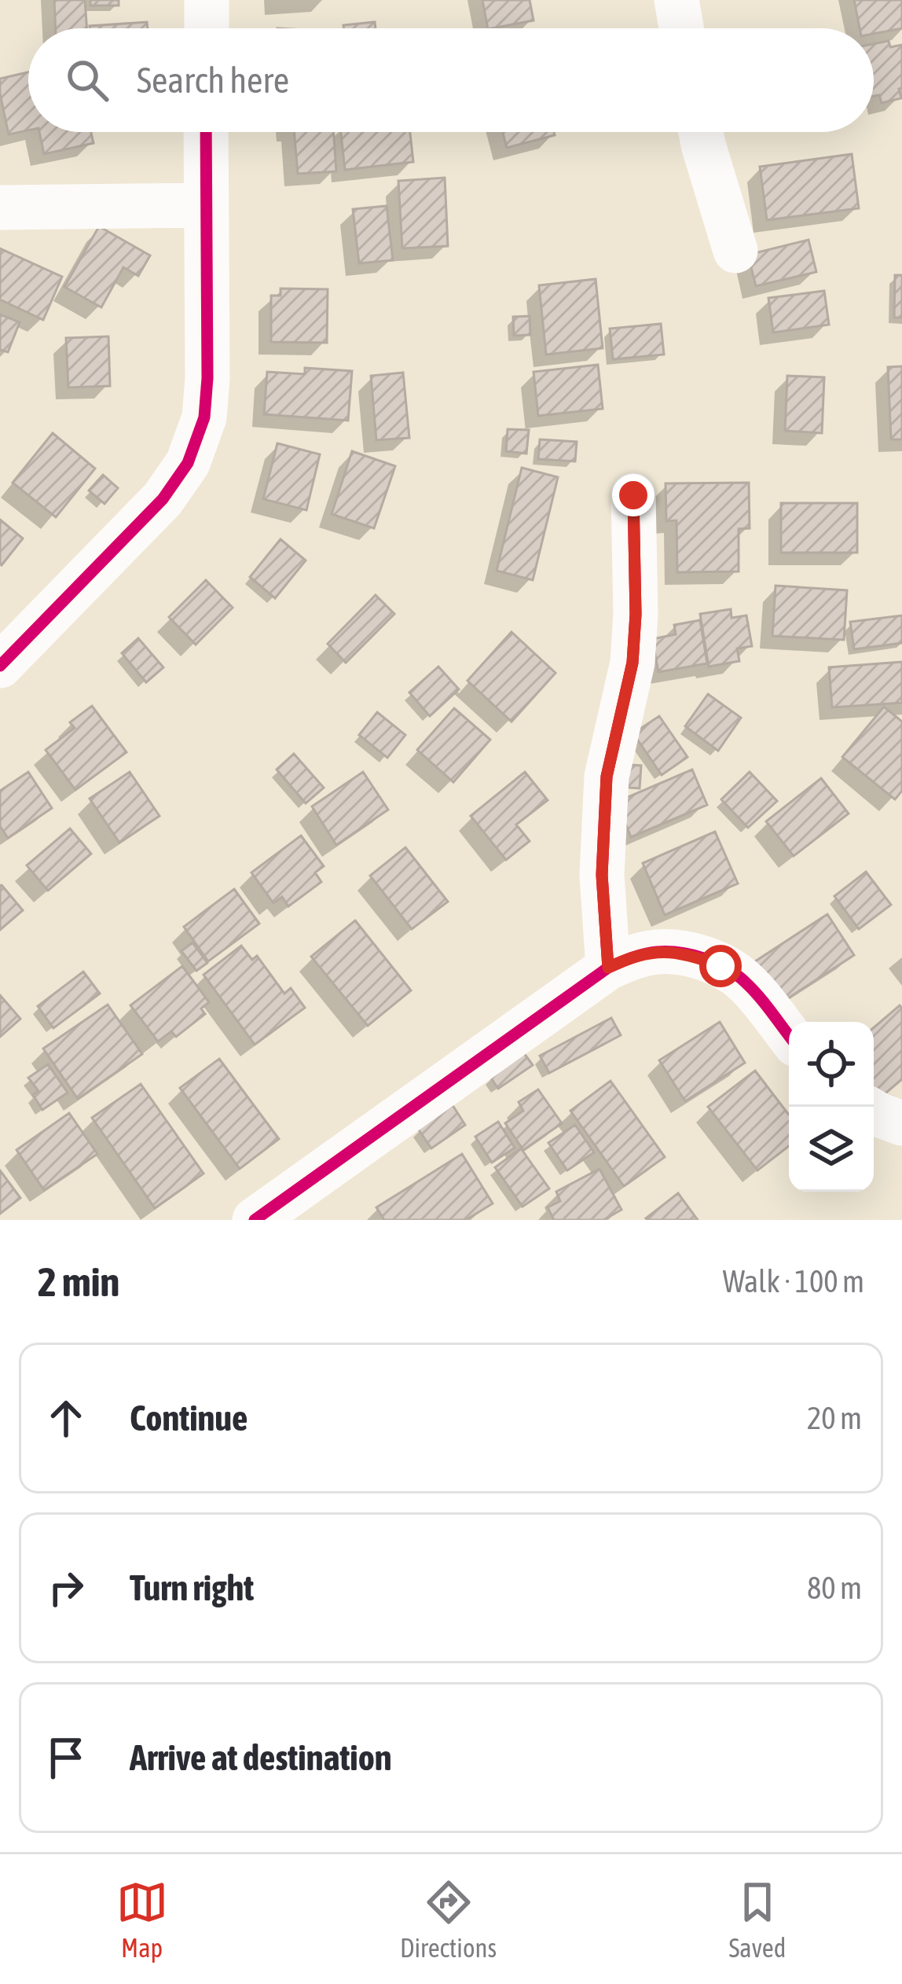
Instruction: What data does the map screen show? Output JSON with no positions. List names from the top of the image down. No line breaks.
{"page":{"search":"Search here","heading":["2 min","Walk · 100 m"],"list":[["Continue","20 m"],["Turn right","80 m"],"Arrive at destination"],"nav":["Map","Directions","Saved"]}}
